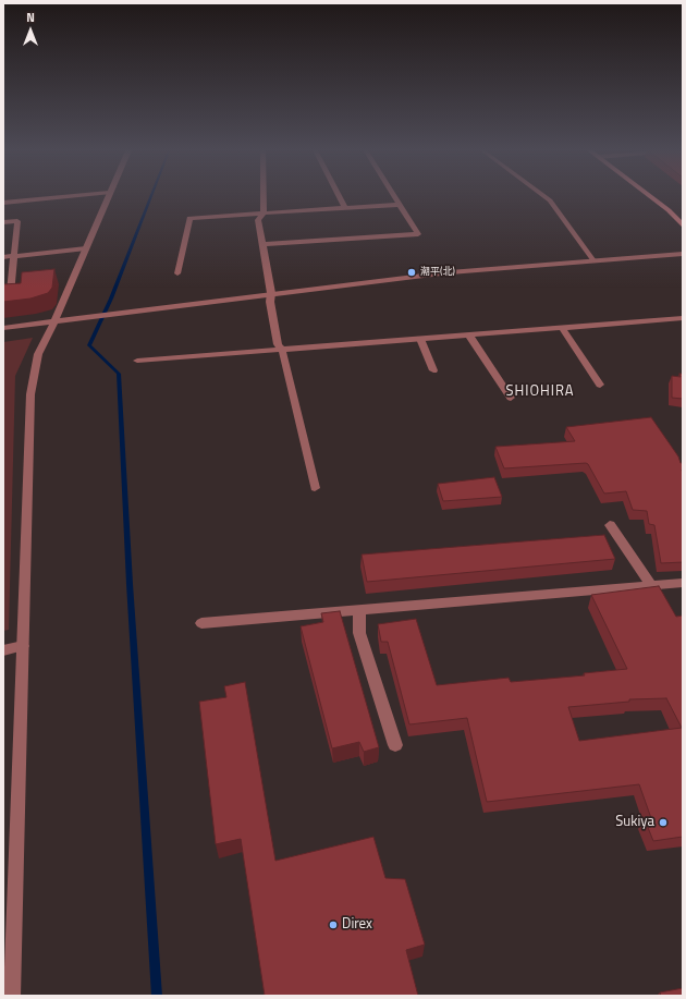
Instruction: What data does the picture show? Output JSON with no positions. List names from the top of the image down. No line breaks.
{"districts":["SHIOHIRA"],"places":["潮平(北)","Sukiya","Direx"],"north":"top"}
